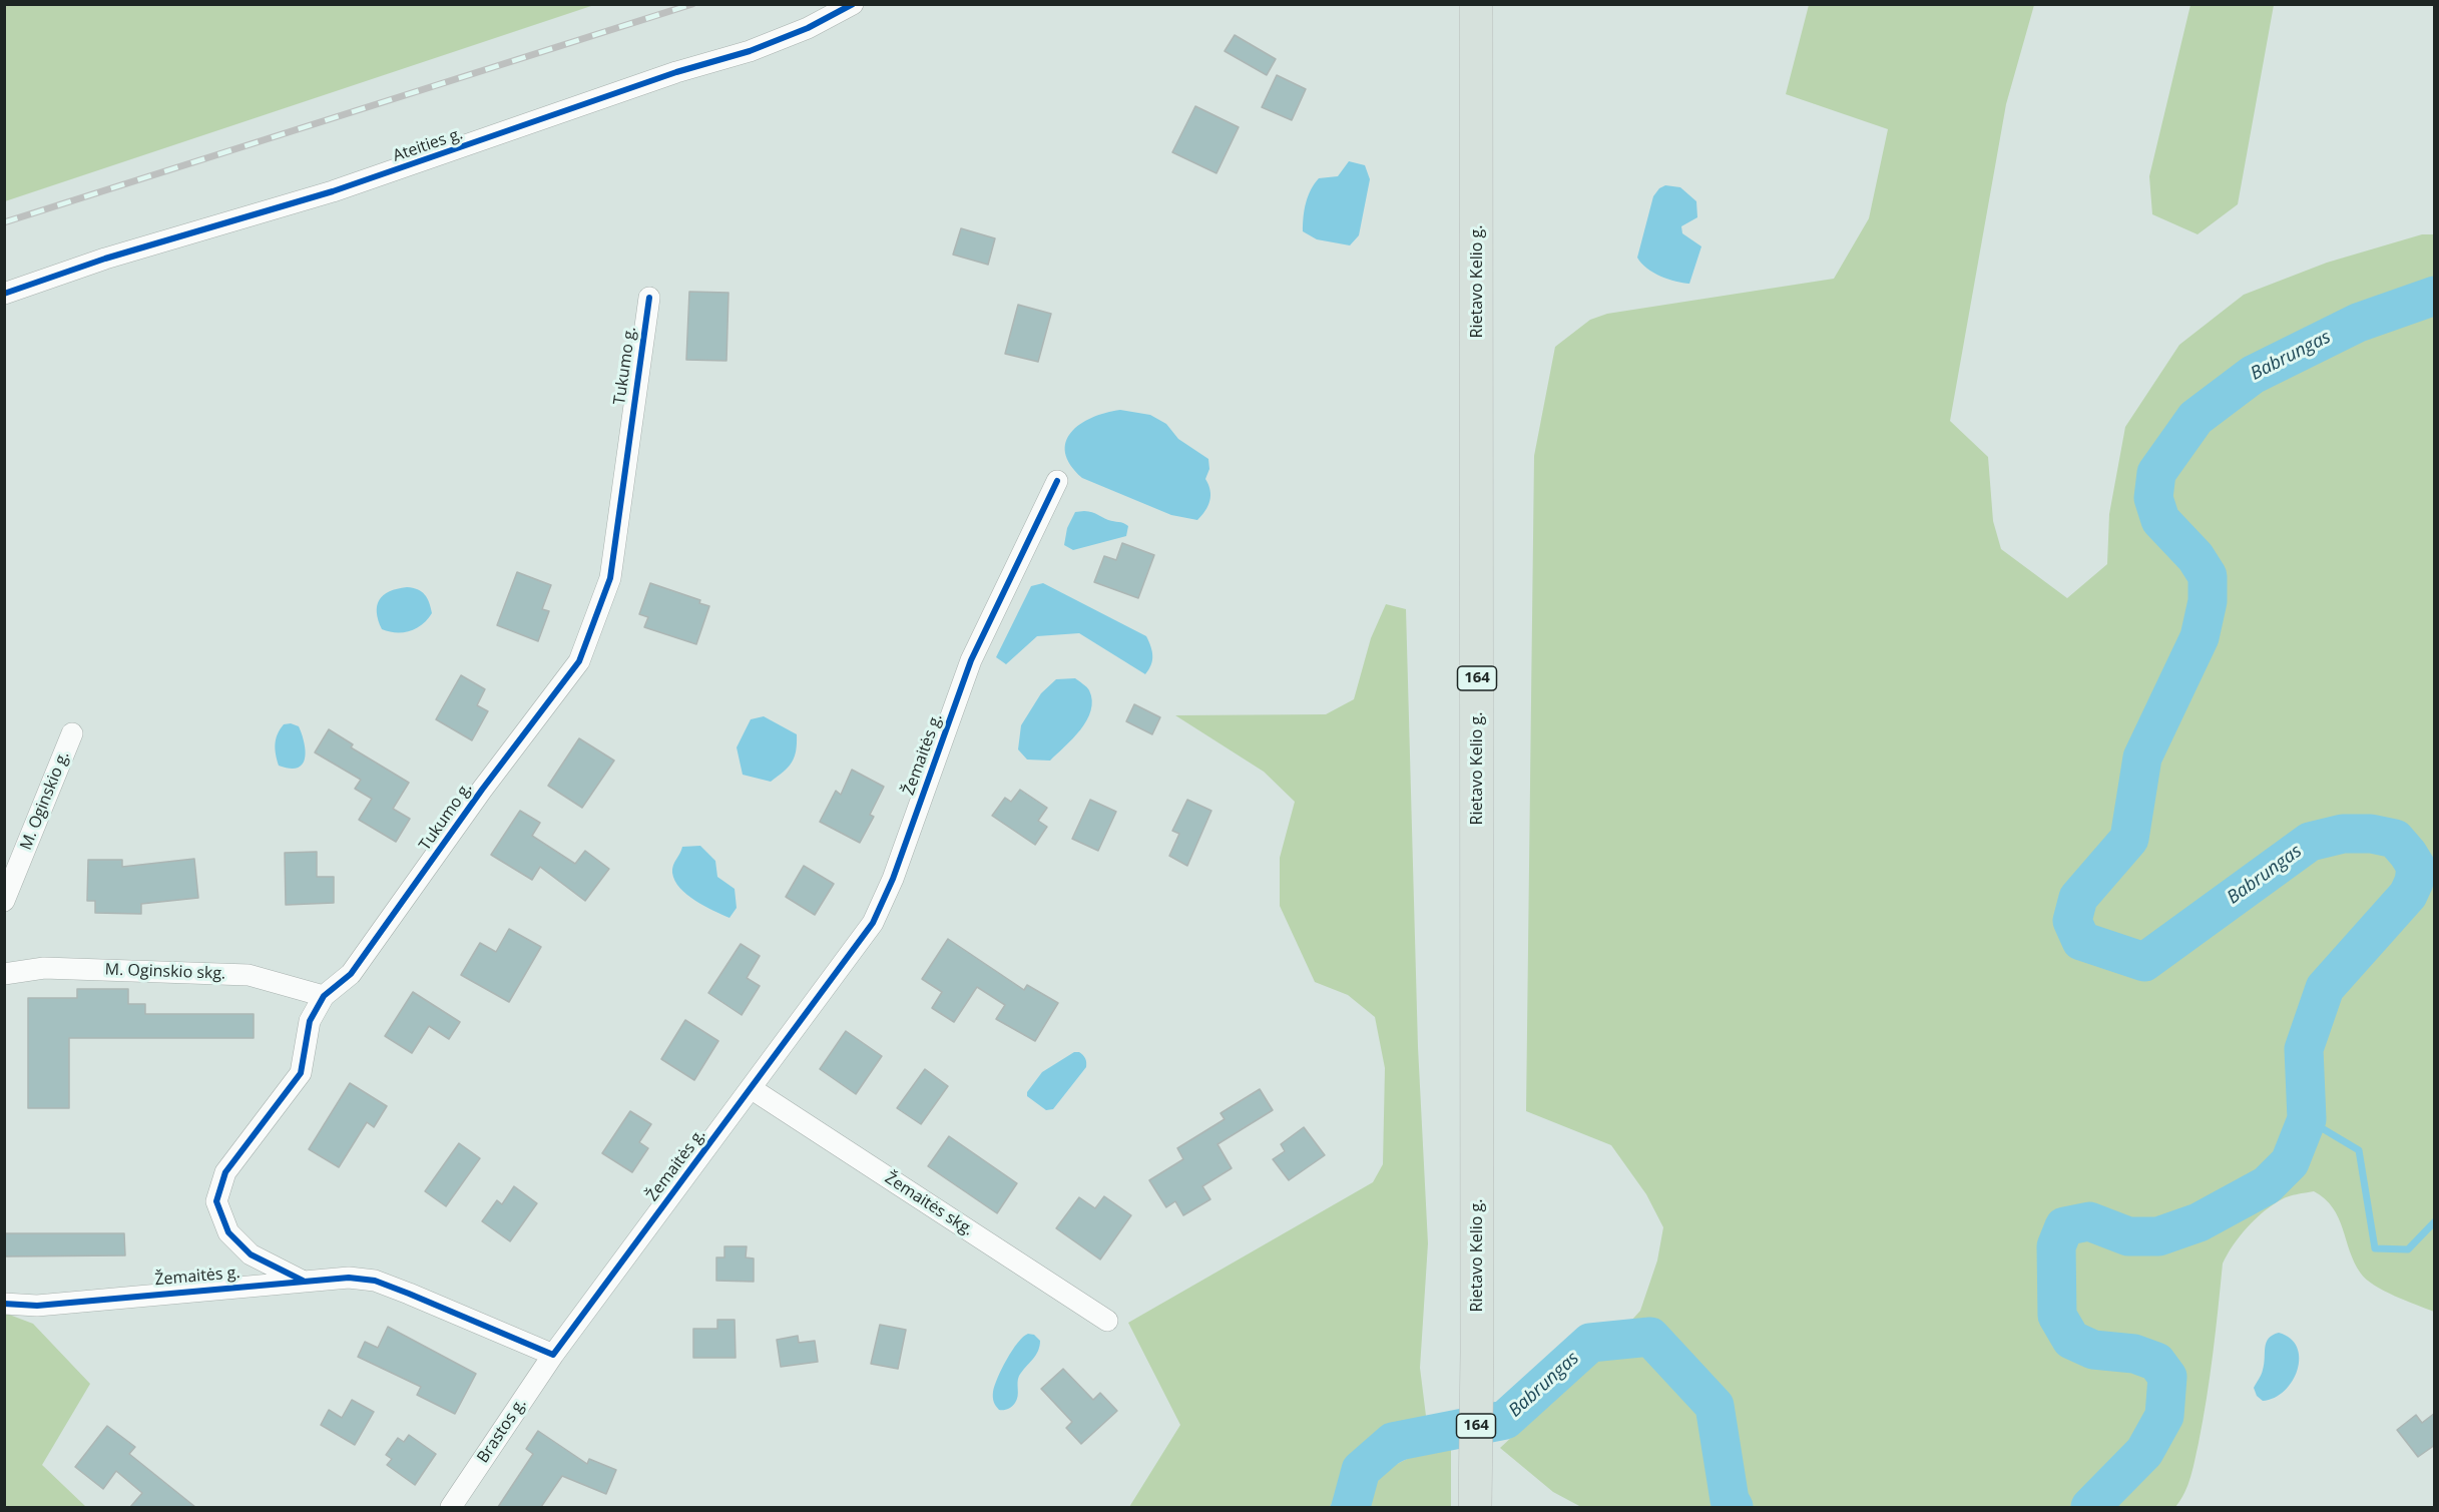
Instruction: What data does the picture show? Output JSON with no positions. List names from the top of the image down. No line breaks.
{"streets":{"main road":["Rietavo Kelio g.","164"],"street":["Ateities g.","Tukumo g.","Žemaitės g.","M. Oginskio g.","M. Oginskio skg.","Žemaitės skg.","Brastos g."]},"crossings":[["Tukumo g.","Žemaitės g."],["Tukumo g.","M. Oginskio skg."],["Žemaitės g.","Žemaitės skg."],["Žemaitės g.","Brastos g."]],"water":["Babrungas"]}
